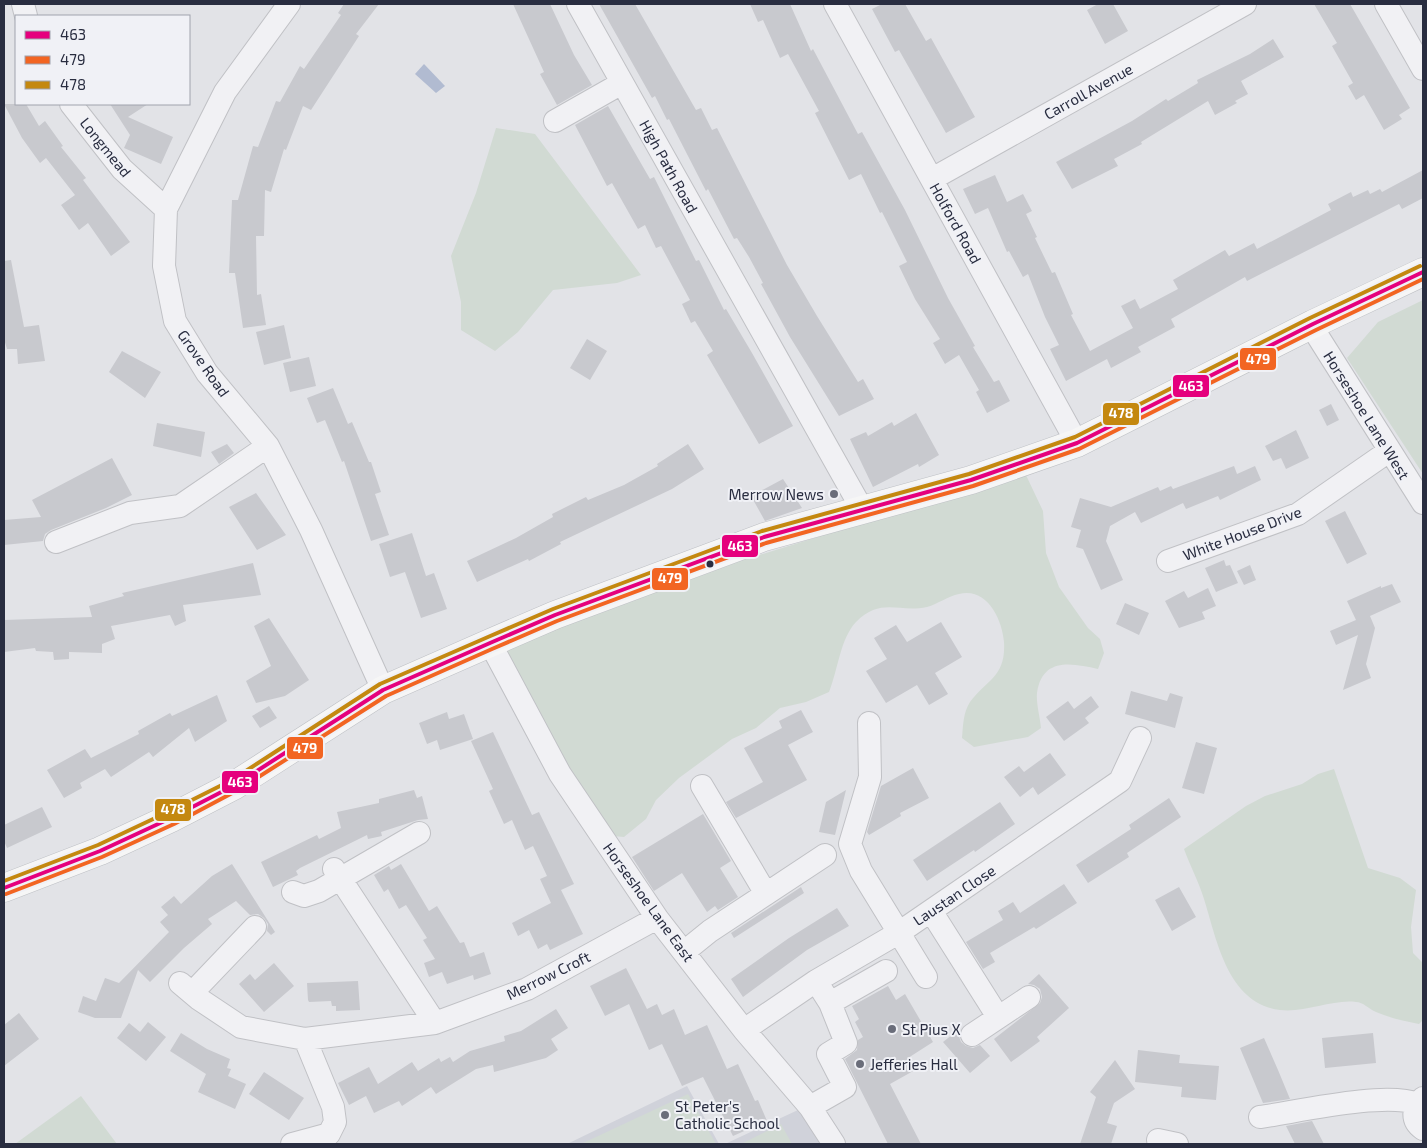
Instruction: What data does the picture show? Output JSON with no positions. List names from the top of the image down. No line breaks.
{"streets":{"street":["Carroll Avenue","Longmead","High Path Road","Holford Road","Grove Road","Horseshoe Lane West","White House Drive","Laustan Close","Horseshoe Lane East","Merrow Croft"]},"crossings":[["Carroll Avenue","Holford Road"],["Longmead","Grove Road"],["Horseshoe Lane West","White House Drive"],["Laustan Close","Horseshoe Lane East"],["Horseshoe Lane East","Merrow Croft"]],"places":["Merrow News","St Pius X","Jefferies Hall","St Peter's Catholic School"],"lines":["transit line 478","transit line 463","transit line 479"],"legend":["463","479","478"]}
